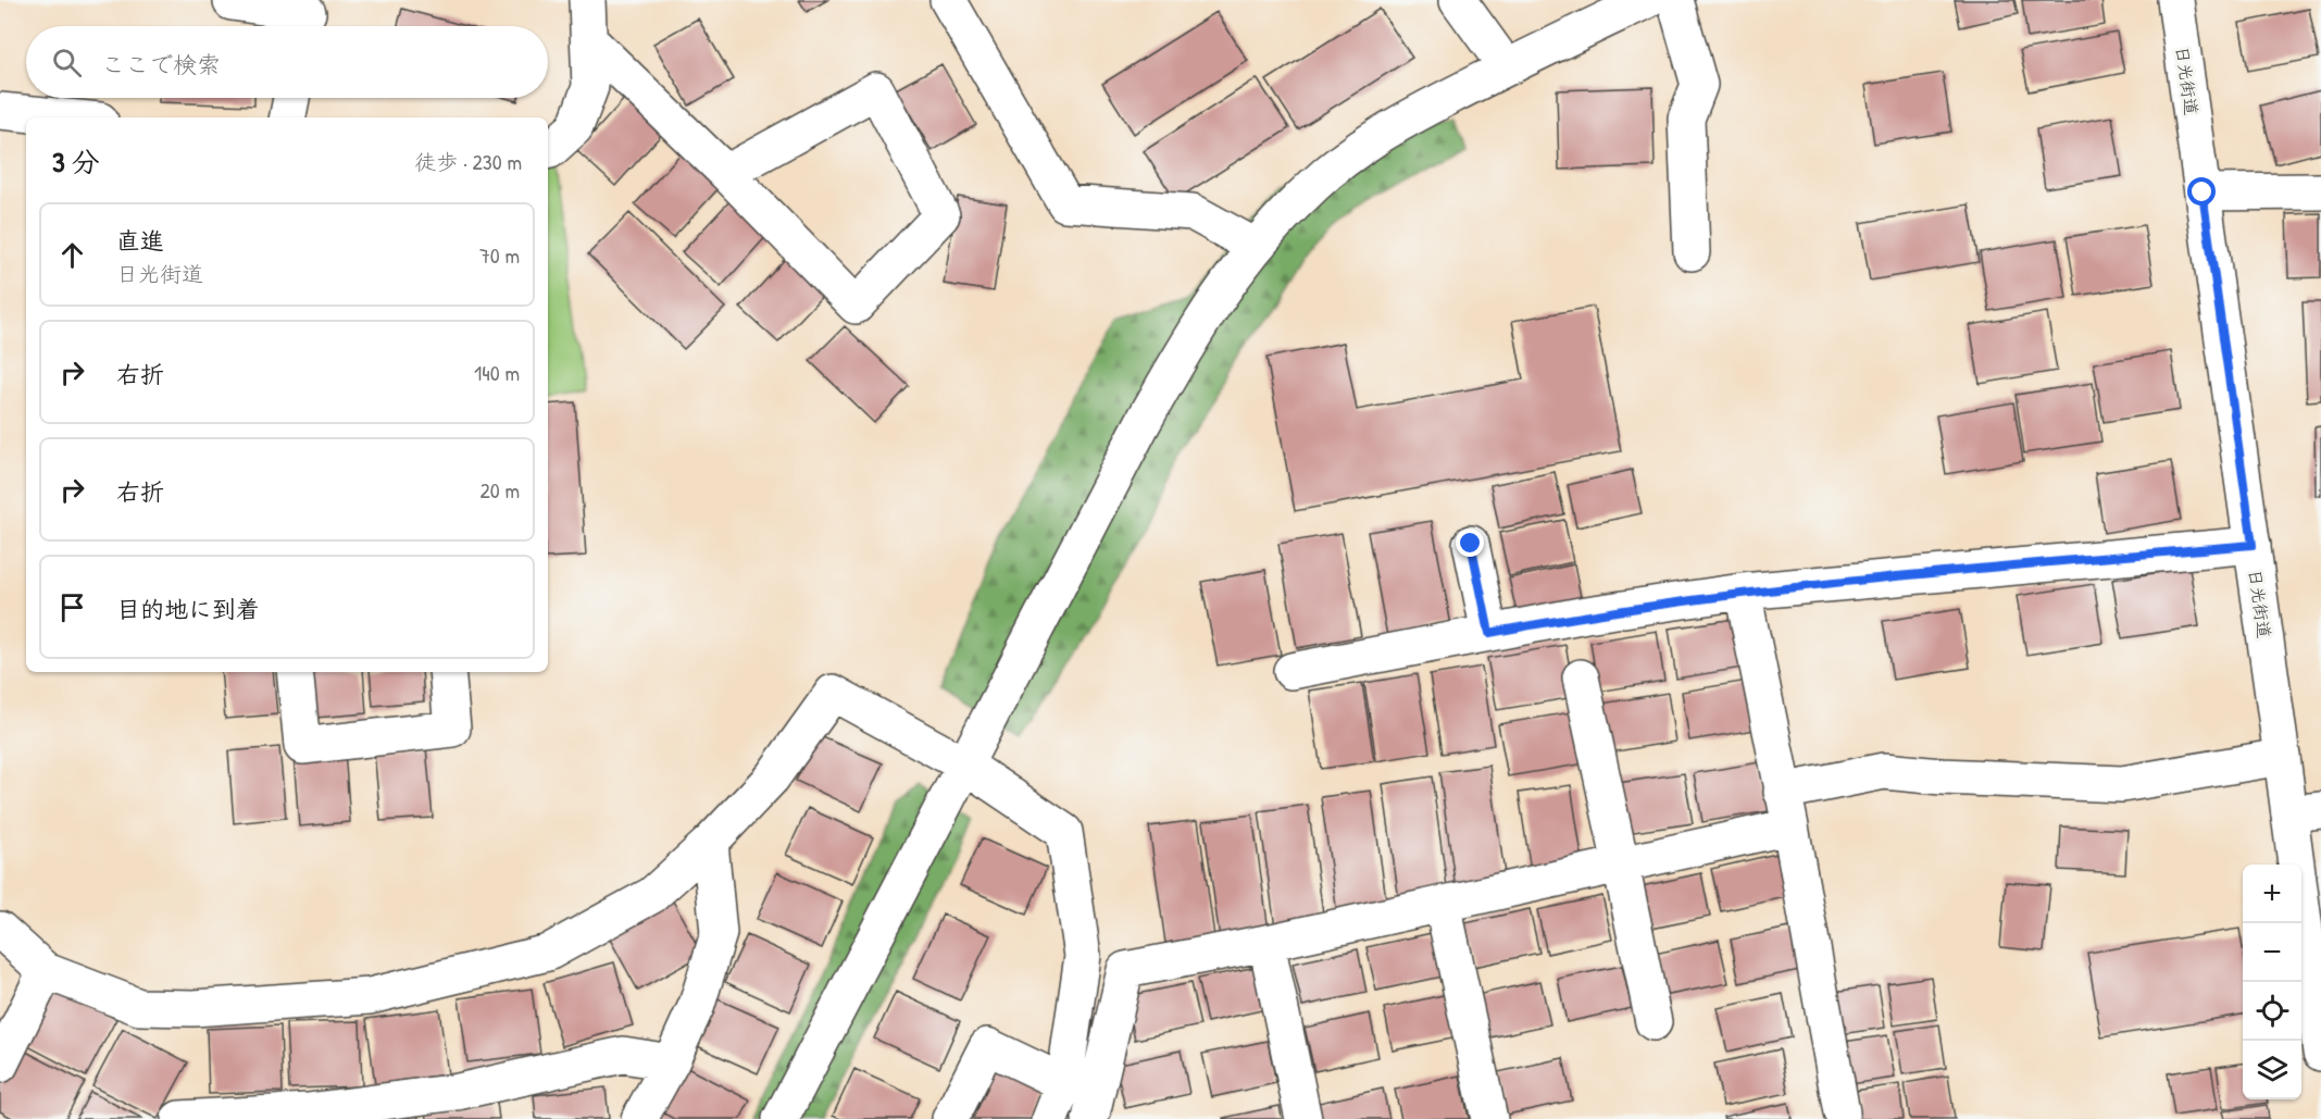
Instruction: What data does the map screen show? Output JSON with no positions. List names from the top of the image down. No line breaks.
{"streets":{"street":["日光街道"]},"page":{"search":"ここで検索","heading":["3 分","徒歩 · 230 m"],"list":[["直進","日光街道","70 m"],["右折","140 m"],["右折","20 m"],"目的地に到着"],"map_buttons":["+","−"]}}
